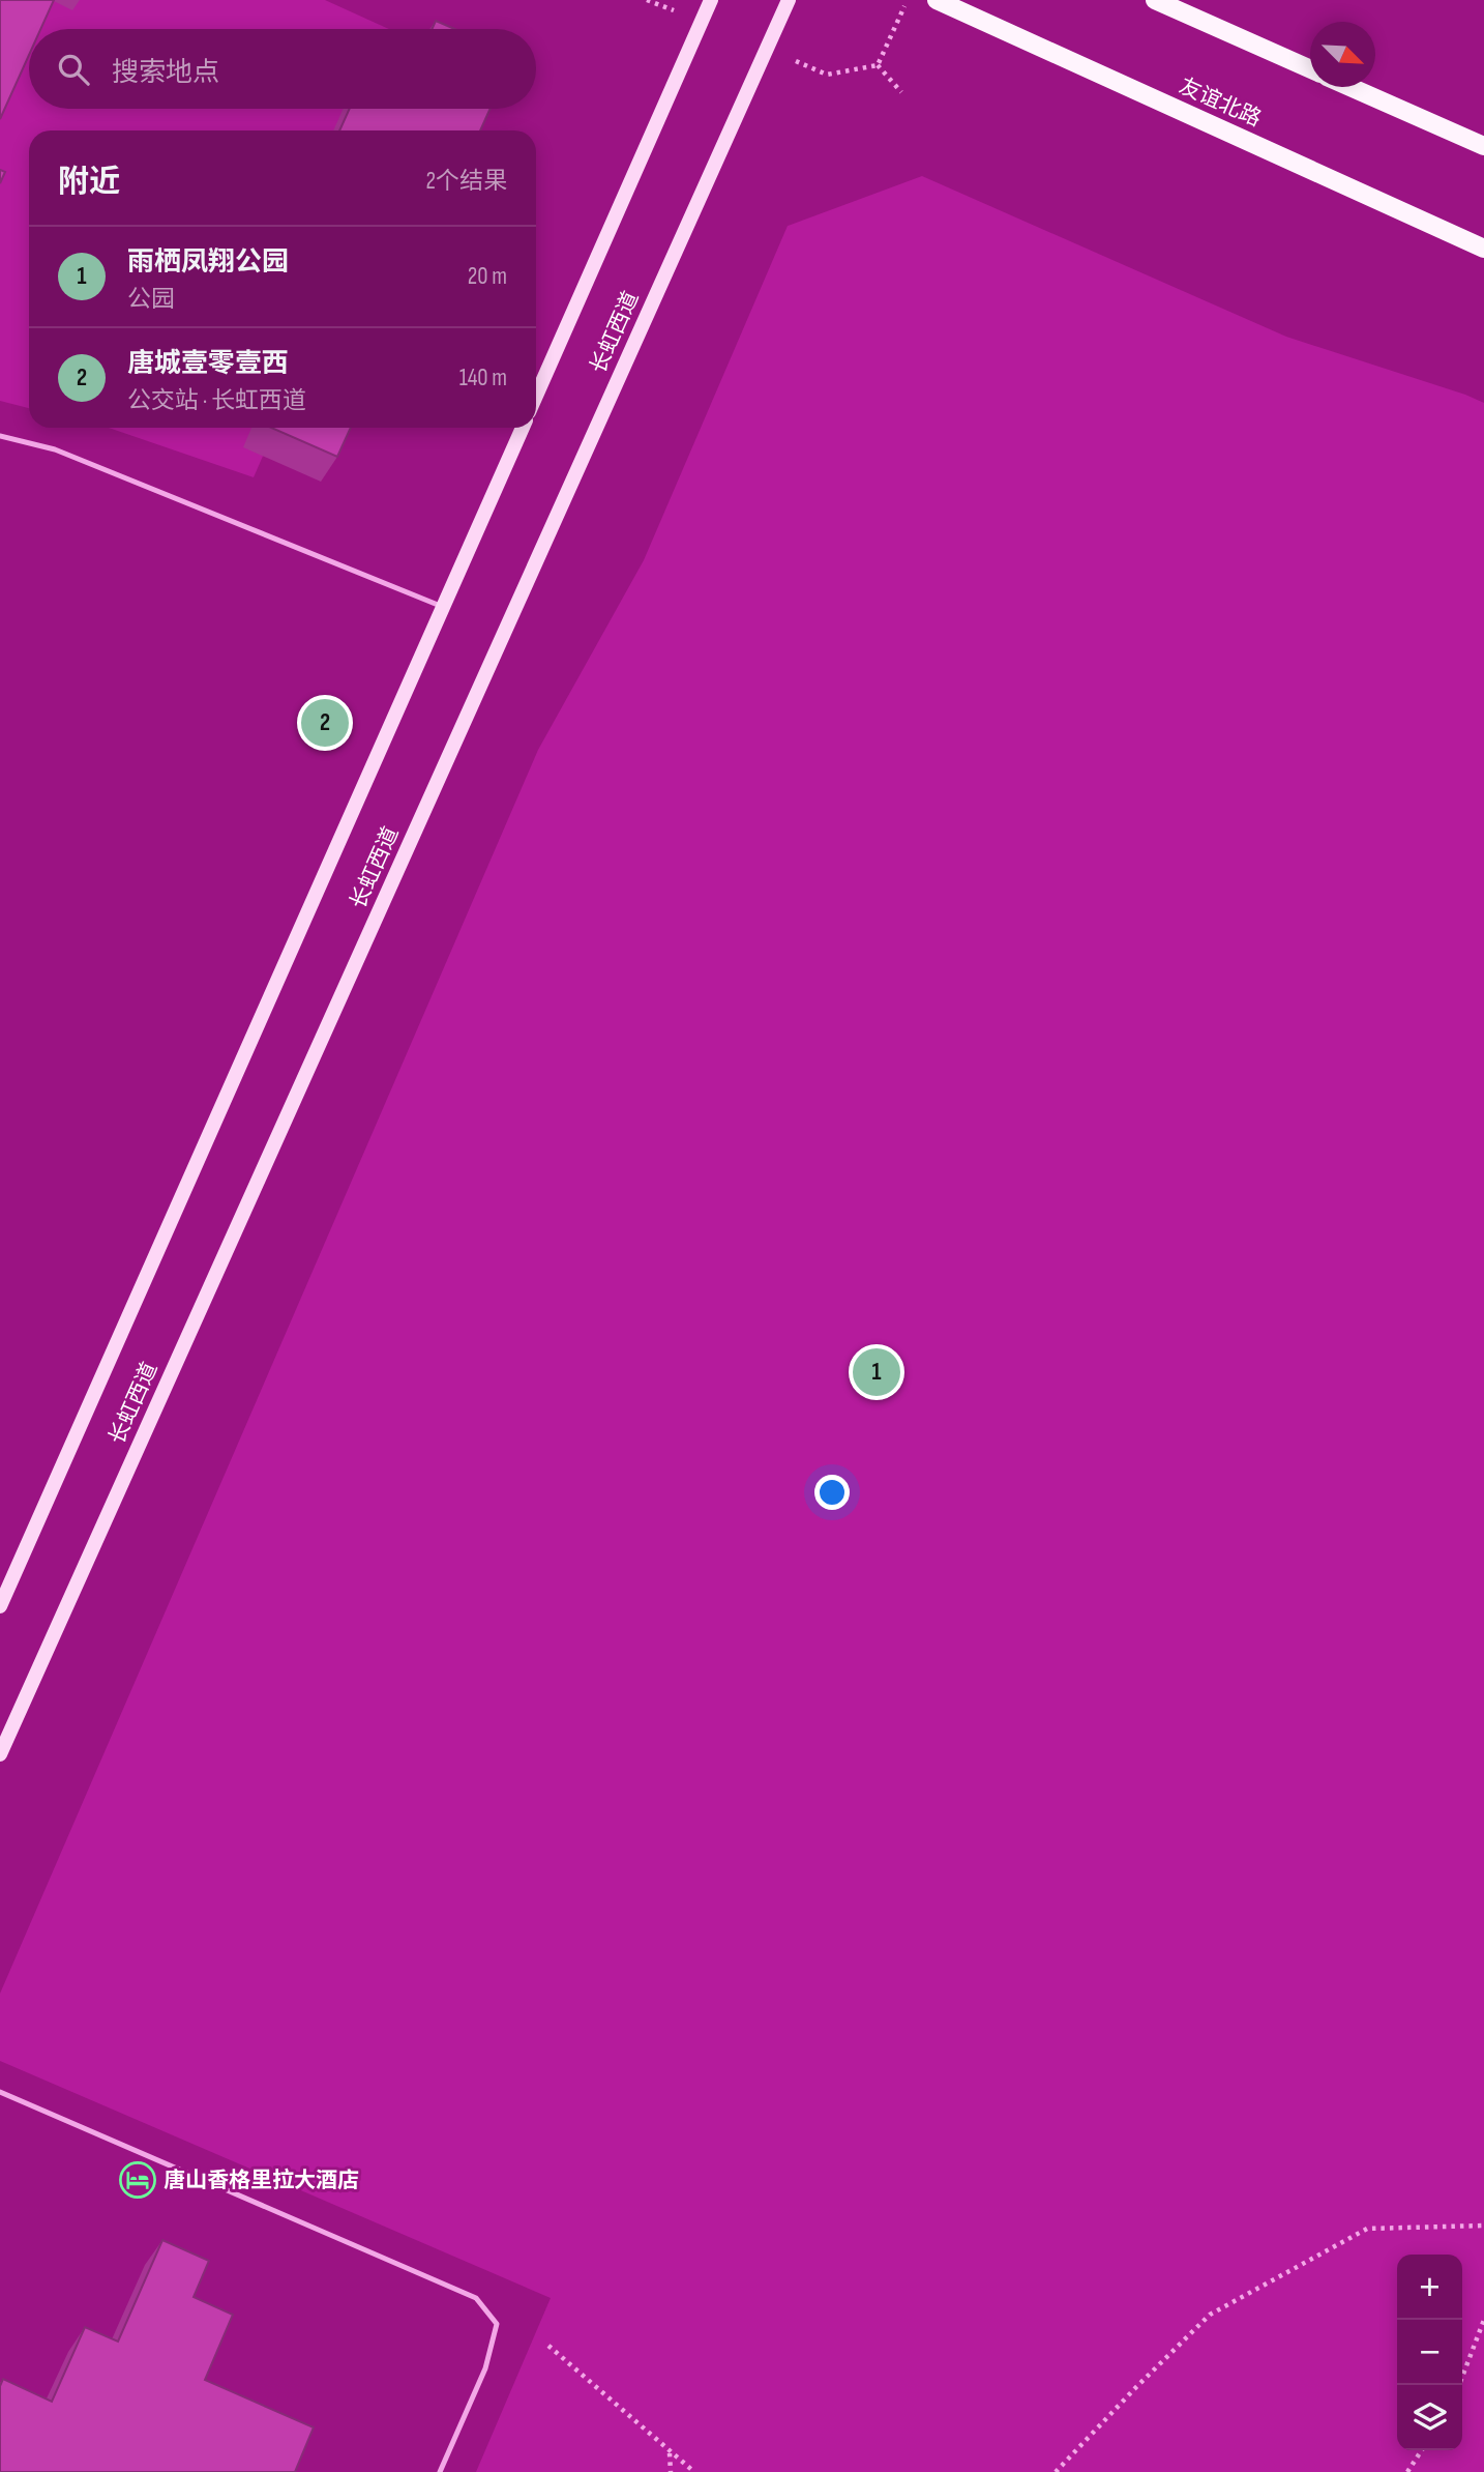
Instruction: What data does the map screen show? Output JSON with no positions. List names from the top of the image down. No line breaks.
{"streets":{"main road":["友谊北路","长虹西道"]},"places":{"hotel":["唐山香格里拉大酒店"]},"north":"bottom right","page":{"search":"搜索地点","heading":["附近","2个结果"],"list":[{"mark":"1","name":"雨栖凤翔公园","note":"公园","value":"20 m"},{"mark":"2","name":"唐城壹零壹西","note":"公交站 · 长虹西道","value":"140 m"}],"pins":["2","1"],"map_buttons":["+","−"]}}
